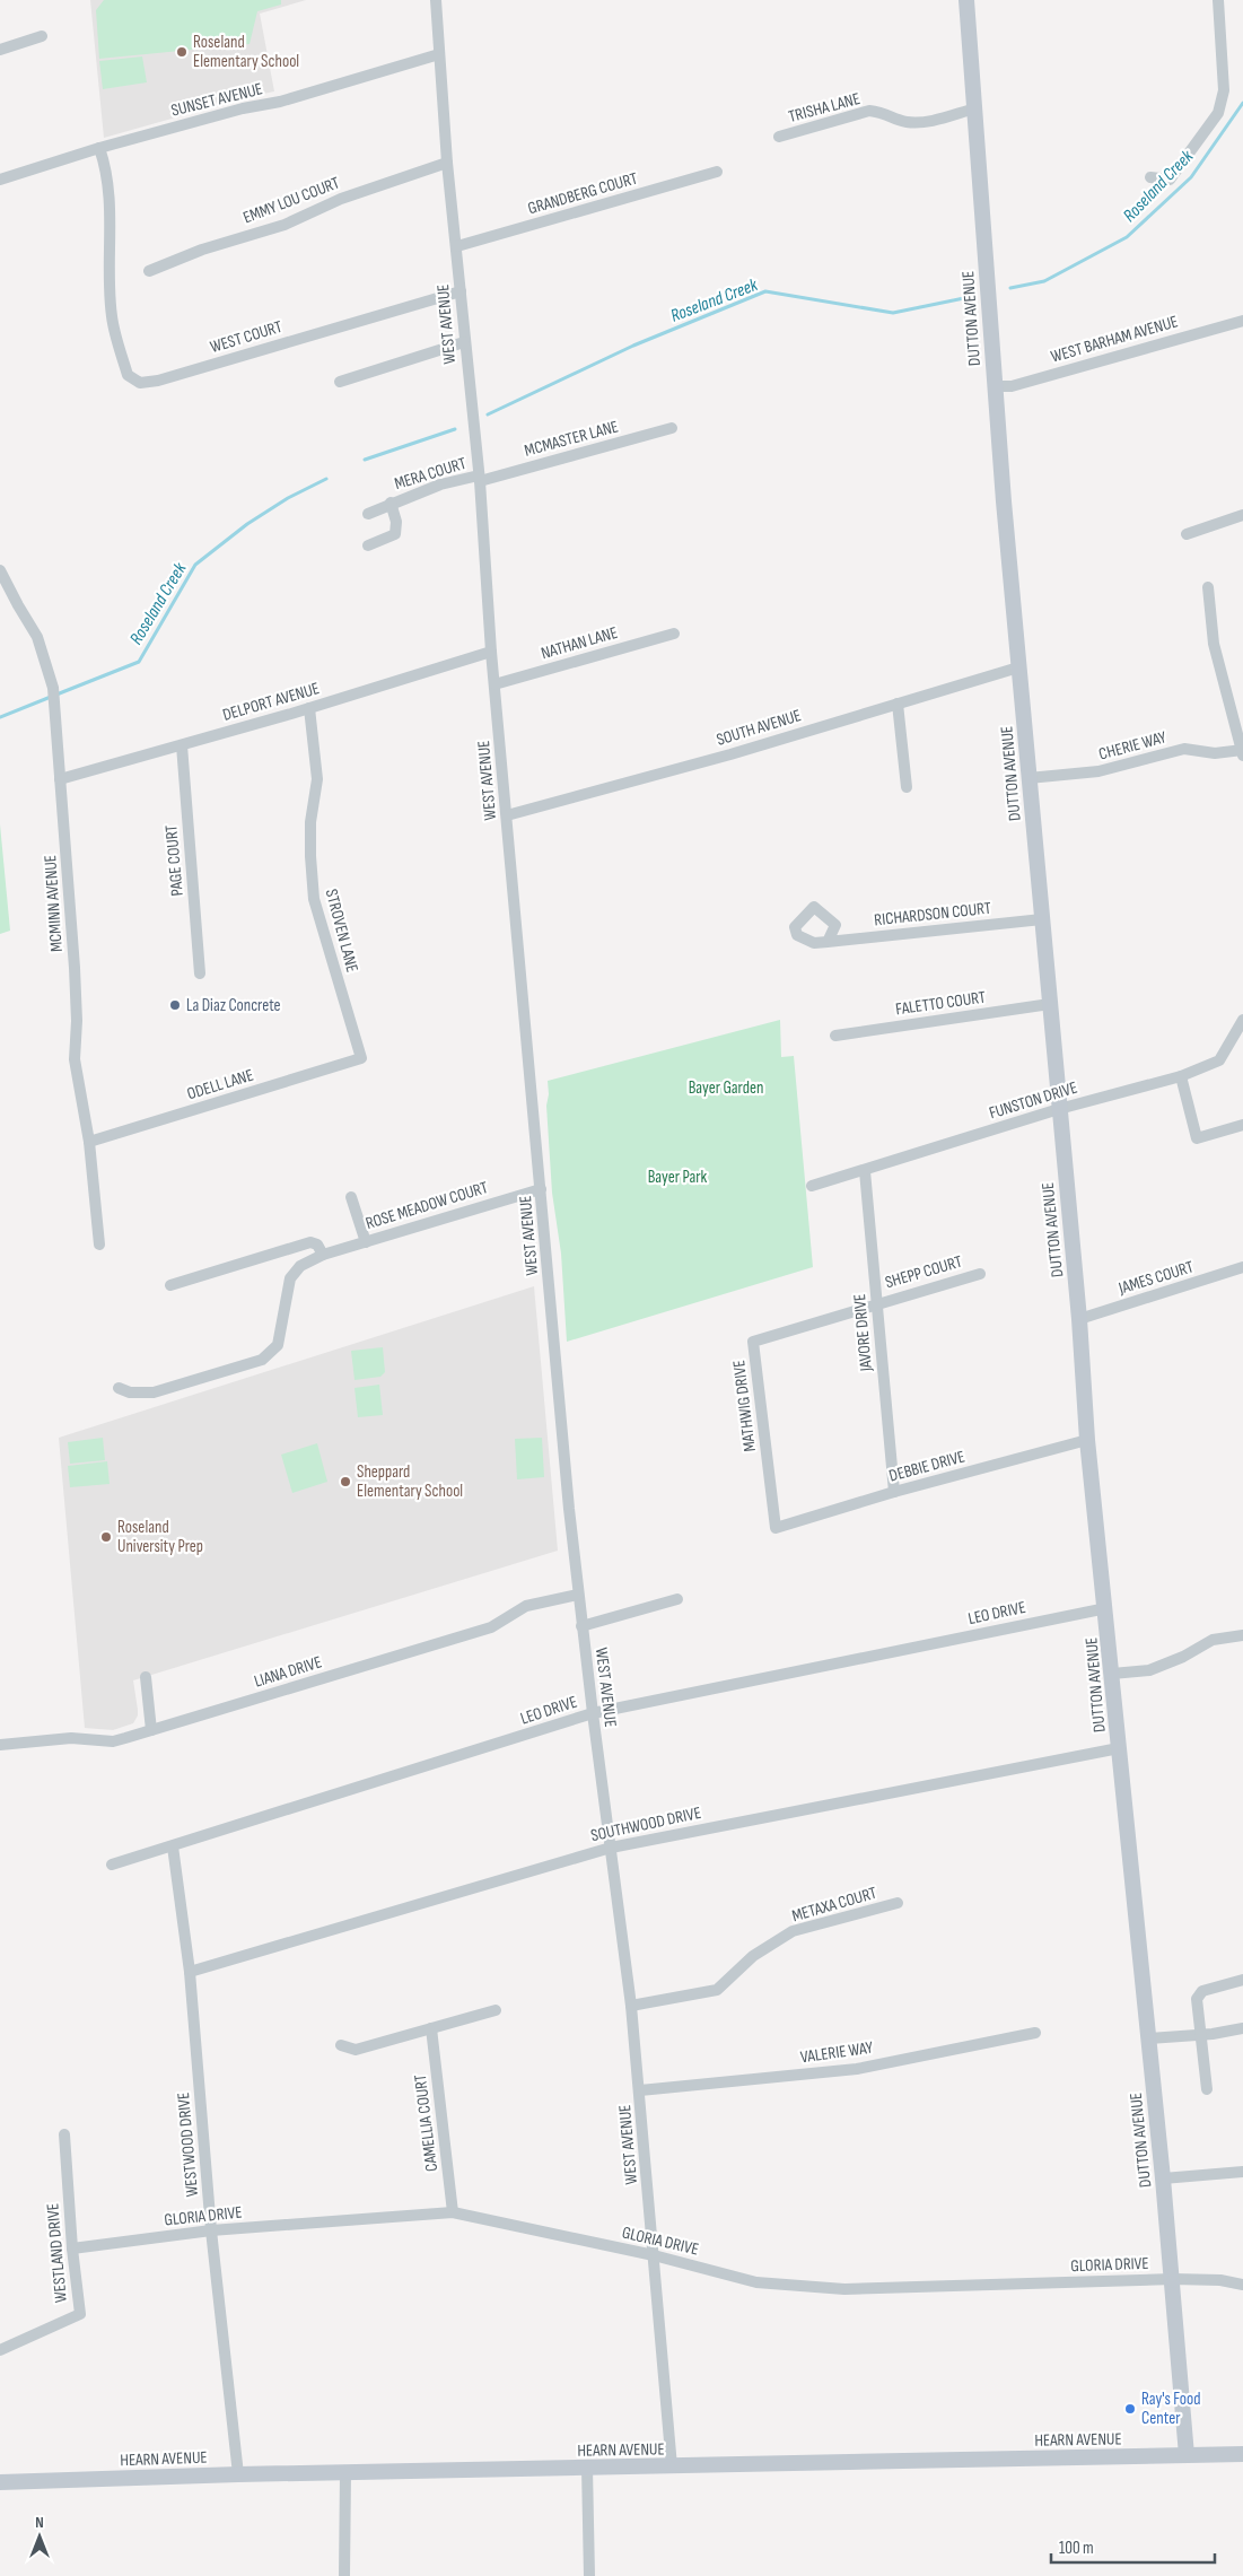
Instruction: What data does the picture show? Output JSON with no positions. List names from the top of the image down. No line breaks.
{"streets":{"main road":["DUTTON AVENUE","HEARN AVENUE"],"street":["SUNSET AVENUE","TRISHA LANE","GRANDBERG COURT","EMMY LOU COURT","WEST AVENUE","WEST COURT","WEST BARHAM AVENUE","MCMASTER LANE","MERA COURT","NATHAN LANE","DELPORT AVENUE","SOUTH AVENUE","CHERIE WAY","PAGE COURT","MCMINN AVENUE","RICHARDSON COURT","STROVEN LANE","FALETTO COURT","ODELL LANE","FUNSTON DRIVE","ROSE MEADOW COURT","SHEPP COURT","JAMES COURT","JAVORE DRIVE","MATHWIG DRIVE","DEBBIE DRIVE","LEO DRIVE","LIANA DRIVE","SOUTHWOOD DRIVE","METAXA COURT","VALERIE WAY","CAMELLIA COURT","WESTWOOD DRIVE","GLORIA DRIVE","WESTLAND DRIVE"]},"crossings":[["SUNSET AVENUE","WEST AVENUE"],["SUNSET AVENUE","WEST COURT"],["TRISHA LANE","DUTTON AVENUE"],["GRANDBERG COURT","WEST AVENUE"],["EMMY LOU COURT","WEST AVENUE"],["DUTTON AVENUE","WEST BARHAM AVENUE"],["DUTTON AVENUE","SOUTH AVENUE"],["DUTTON AVENUE","CHERIE WAY"],["DUTTON AVENUE","RICHARDSON COURT"],["DUTTON AVENUE","FALETTO COURT"],["DUTTON AVENUE","FUNSTON DRIVE"],["DUTTON AVENUE","JAMES COURT"],["DUTTON AVENUE","DEBBIE DRIVE"],["DUTTON AVENUE","LEO DRIVE"],["DUTTON AVENUE","SOUTHWOOD DRIVE"],["DUTTON AVENUE","GLORIA DRIVE"],["DUTTON AVENUE","HEARN AVENUE"],["WEST AVENUE","WEST COURT"],["WEST AVENUE","MCMASTER LANE"],["WEST AVENUE","MERA COURT"],["WEST AVENUE","NATHAN LANE"],["WEST AVENUE","DELPORT AVENUE"],["WEST AVENUE","SOUTH AVENUE"],["WEST AVENUE","ROSE MEADOW COURT"],["WEST AVENUE","LEO DRIVE"],["WEST AVENUE","LIANA DRIVE"],["WEST AVENUE","SOUTHWOOD DRIVE"],["WEST AVENUE","METAXA COURT"],["WEST AVENUE","VALERIE WAY"],["WEST AVENUE","GLORIA DRIVE"],["WEST AVENUE","HEARN AVENUE"],["MCMASTER LANE","MERA COURT"],["DELPORT AVENUE","PAGE COURT"],["DELPORT AVENUE","MCMINN AVENUE"],["DELPORT AVENUE","STROVEN LANE"],["MCMINN AVENUE","ODELL LANE"],["STROVEN LANE","ODELL LANE"],["FUNSTON DRIVE","JAVORE DRIVE"],["SHEPP COURT","JAVORE DRIVE"],["SHEPP COURT","MATHWIG DRIVE"],["JAVORE DRIVE","MATHWIG DRIVE"],["JAVORE DRIVE","DEBBIE DRIVE"],["MATHWIG DRIVE","DEBBIE DRIVE"],["LEO DRIVE","WESTWOOD DRIVE"],["SOUTHWOOD DRIVE","WESTWOOD DRIVE"],["CAMELLIA COURT","GLORIA DRIVE"],["WESTWOOD DRIVE","GLORIA DRIVE"],["WESTWOOD DRIVE","HEARN AVENUE"],["GLORIA DRIVE","WESTLAND DRIVE"]],"water":["Roseland Creek"],"parks":["Bayer Garden","Bayer Park"],"places":["Roseland Elementary School","La Diaz Concrete","Sheppard Elementary School","Roseland University Prep","Ray's Food Center"],"scale_bar":"100 m","north":"top"}
